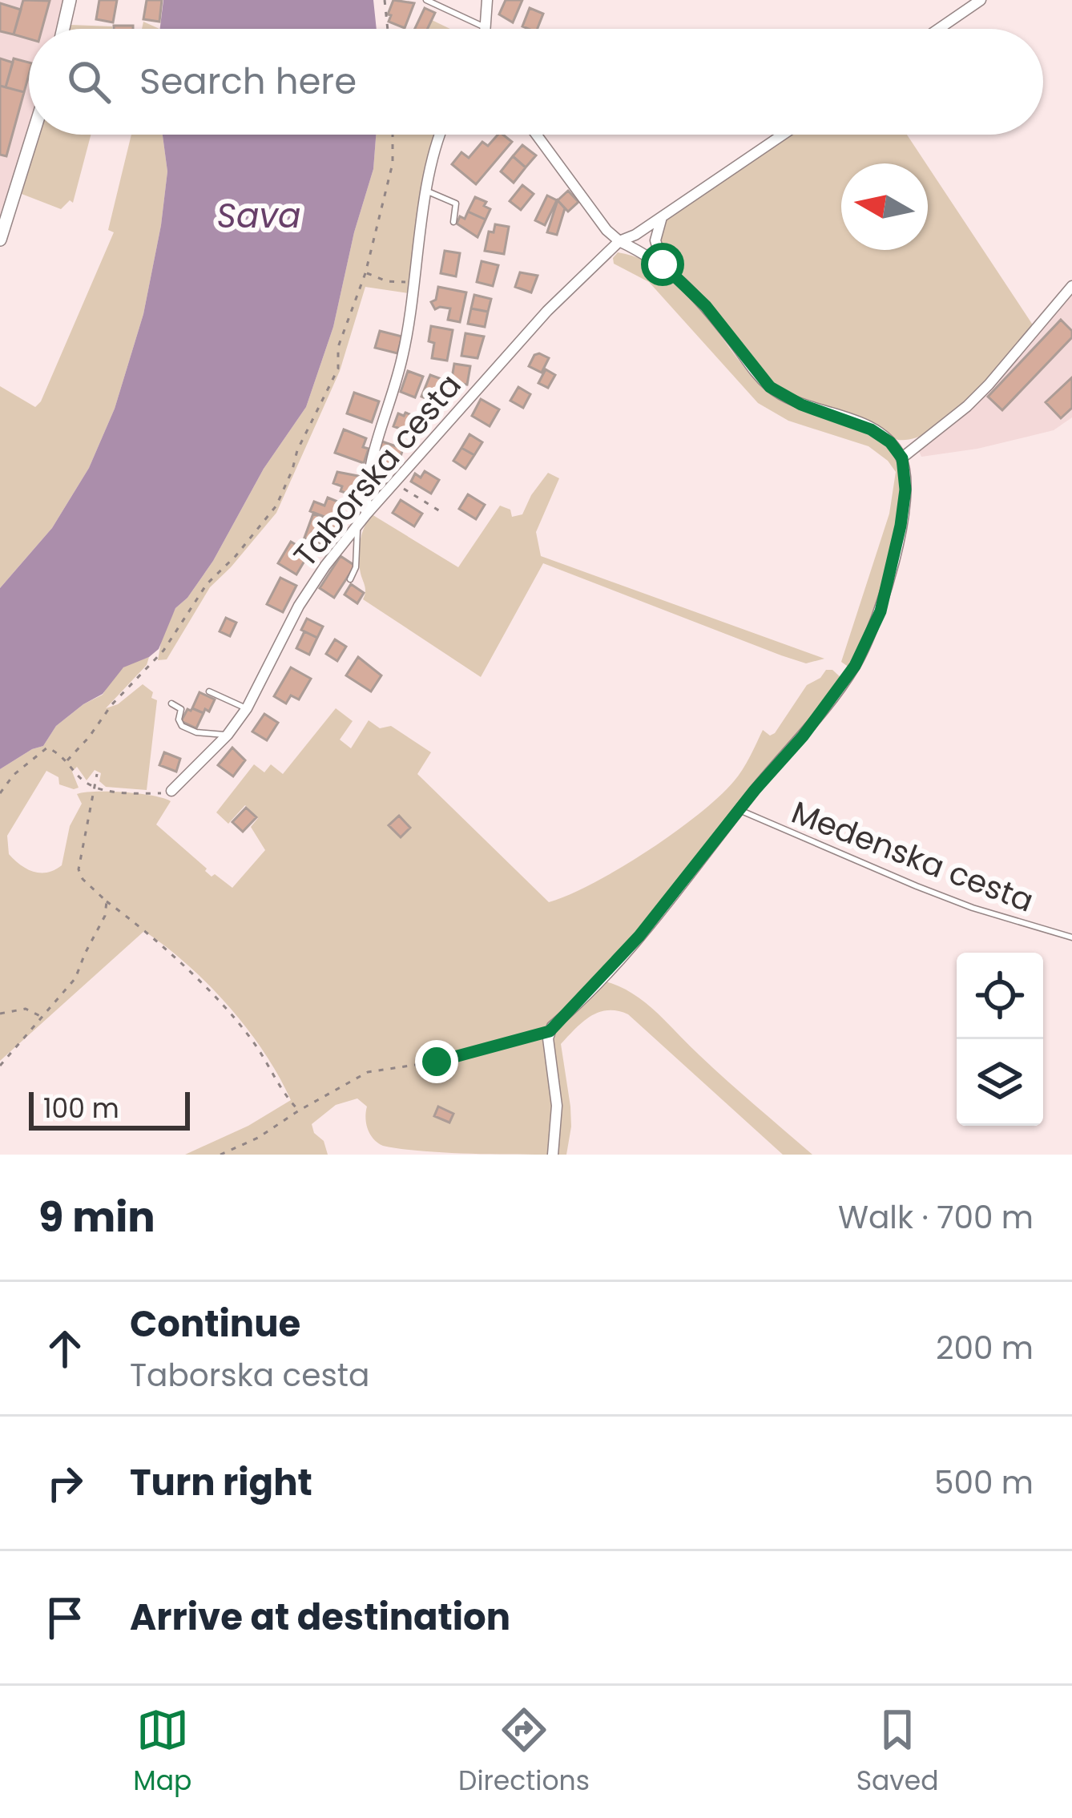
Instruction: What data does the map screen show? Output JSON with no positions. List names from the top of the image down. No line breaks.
{"streets":{"street":["Taborska cesta"],"lane":["Medenska cesta"]},"water":["Sava"],"scale_bar":"100 m","north":"left","page":{"search":"Search here","scale":"100 m","heading":["9 min","Walk · 700 m"],"list":[["Continue","Taborska cesta","200 m"],["Turn right","500 m"],"Arrive at destination"],"nav":["Map","Directions","Saved"]}}
